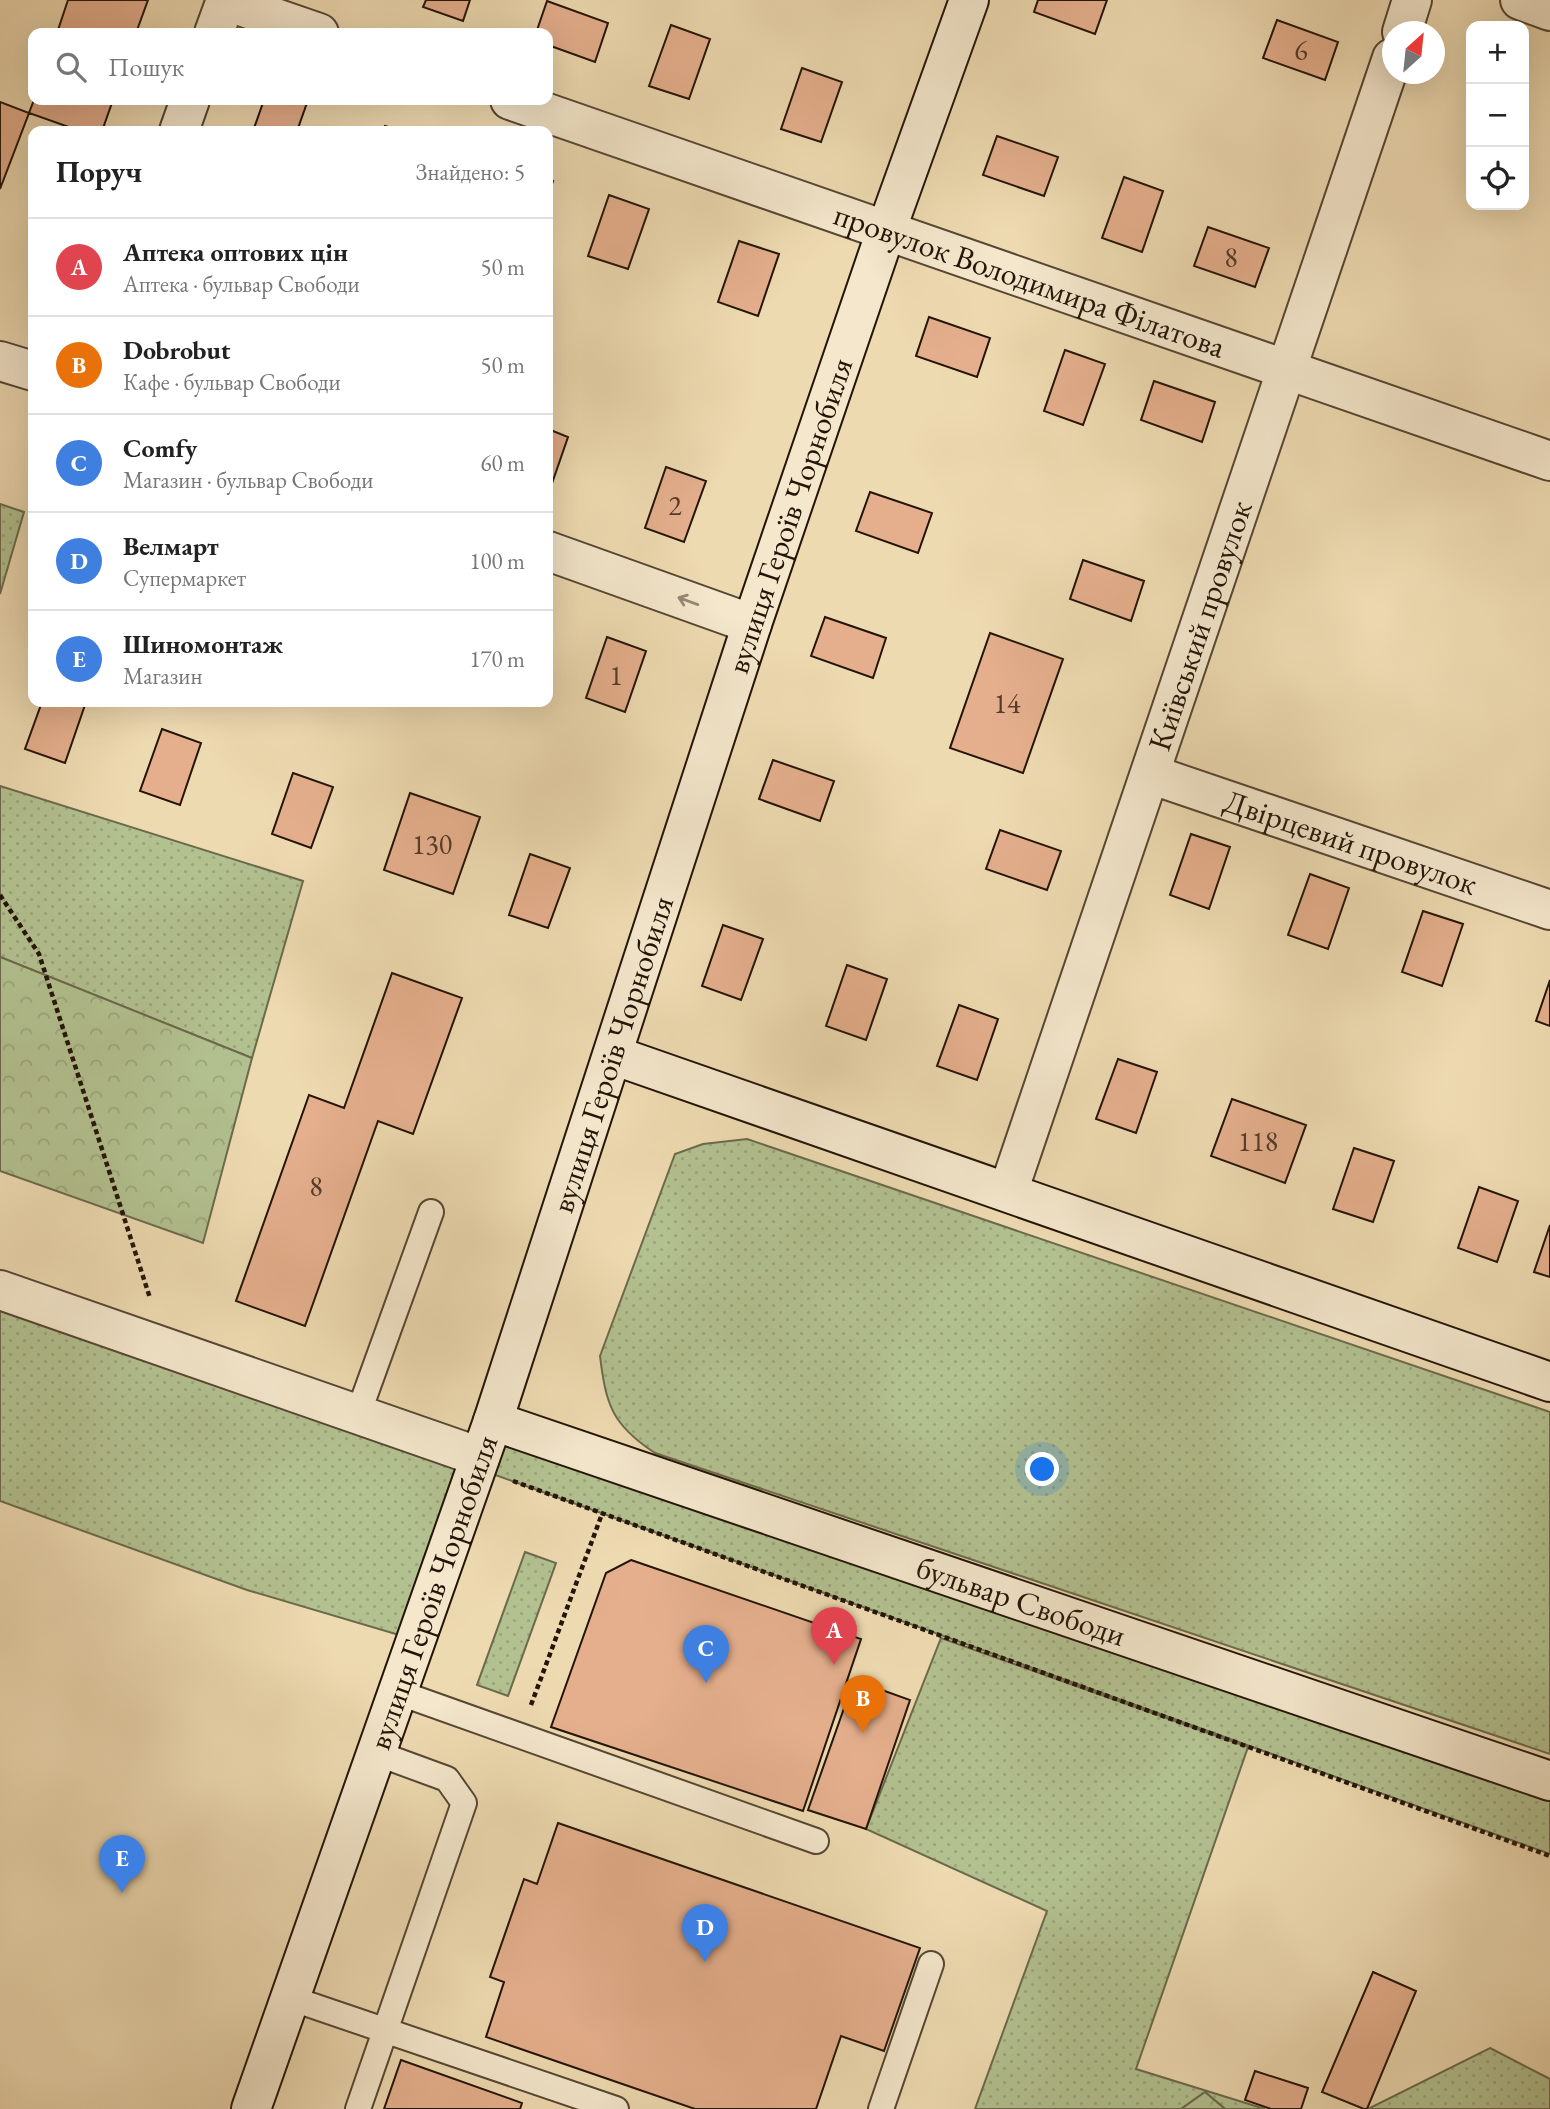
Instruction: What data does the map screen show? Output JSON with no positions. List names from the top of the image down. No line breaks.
{"streets":{"street":["провулок Володимира Філатова","вулиця Героїв Чорнобиля","Київський провулок","Двірцевий провулок","бульвар Свободи"]},"crossings":[["провулок Володимира Філатова","вулиця Героїв Чорнобиля"],["провулок Володимира Філатова","Київський провулок"],["вулиця Героїв Чорнобиля","бульвар Свободи"],["Київський провулок","Двірцевий провулок"]],"house_numbers":["6","8","2","1","14","130","118","8"],"north":"top right","page":{"map_buttons":["+","−"],"search":"Пошук","heading":["Поруч","Знайдено: 5"],"list":[{"mark":"A","name":"Аптека оптових цін","note":"Аптека · бульвар Свободи","value":"50 m"},{"mark":"B","name":"Dobrobut","note":"Кафе · бульвар Свободи","value":"50 m"},{"mark":"C","name":"Comfy","note":"Магазин · бульвар Свободи","value":"60 m"},{"mark":"D","name":"Велмарт","note":"Супермаркет","value":"100 m"},{"mark":"E","name":"Шиномонтаж","note":"Магазин","value":"170 m"}],"pins":["A","C","B","E","D"]}}
